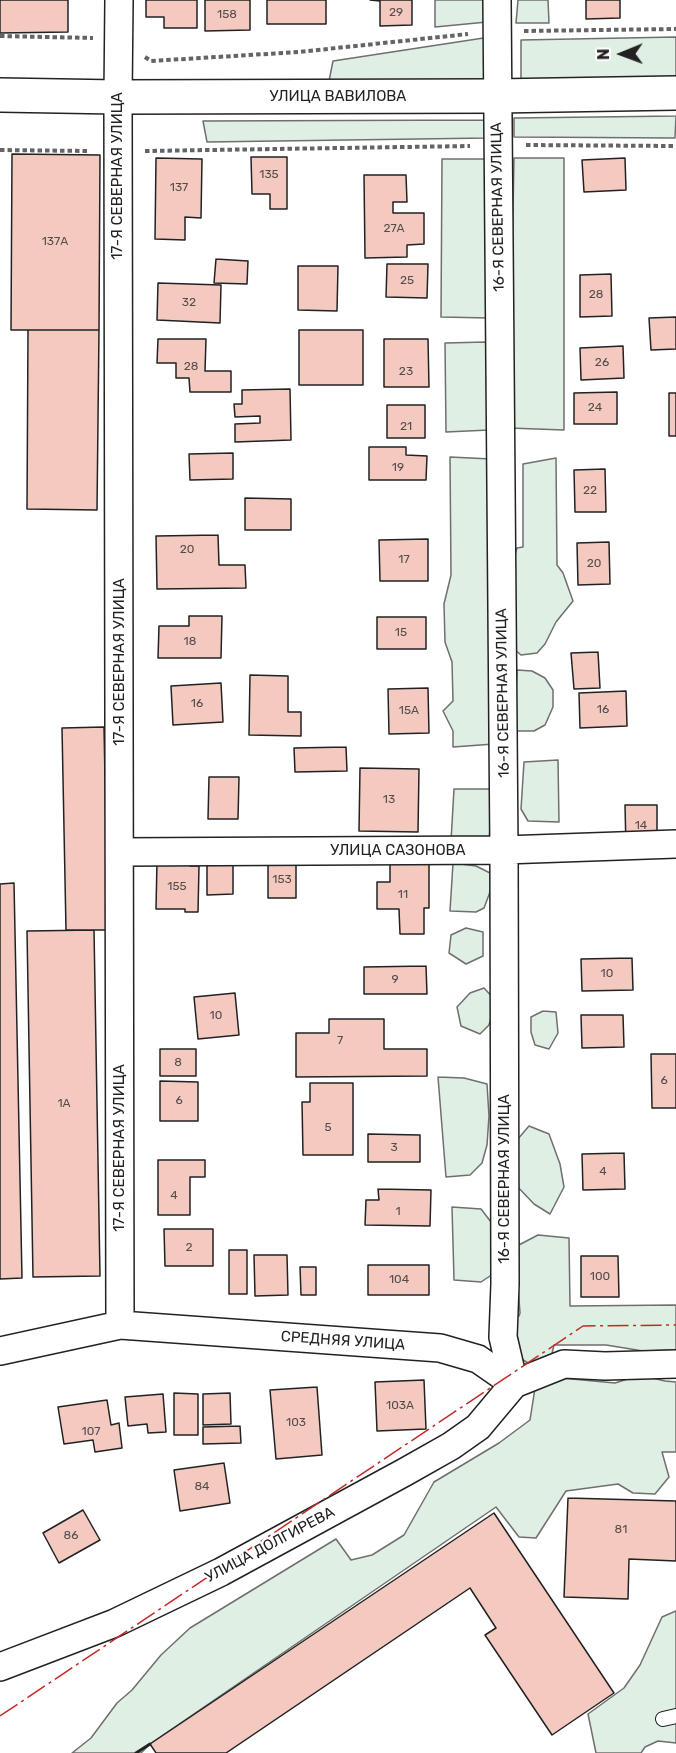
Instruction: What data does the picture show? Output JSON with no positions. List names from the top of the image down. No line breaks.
{"streets":{"street":["УЛИЦА ВАВИЛОВА","17-Я СЕВЕРНАЯ УЛИЦА","16-Я СЕВЕРНАЯ УЛИЦА","УЛИЦА САЗОНОВА","СРЕДНЯЯ УЛИЦА","УЛИЦА ДОЛГИРЕВА"]},"crossings":[["УЛИЦА ВАВИЛОВА","17-Я СЕВЕРНАЯ УЛИЦА"],["УЛИЦА ВАВИЛОВА","16-Я СЕВЕРНАЯ УЛИЦА"],["17-Я СЕВЕРНАЯ УЛИЦА","УЛИЦА САЗОНОВА"],["17-Я СЕВЕРНАЯ УЛИЦА","СРЕДНЯЯ УЛИЦА"],["16-Я СЕВЕРНАЯ УЛИЦА","УЛИЦА САЗОНОВА"],["16-Я СЕВЕРНАЯ УЛИЦА","СРЕДНЯЯ УЛИЦА"],["16-Я СЕВЕРНАЯ УЛИЦА","УЛИЦА ДОЛГИРЕВА"],["СРЕДНЯЯ УЛИЦА","УЛИЦА ДОЛГИРЕВА"]],"house_numbers":["29","158","135","137","27А","137А","25","28","32","26","28","23","24","21","19","22","20","17","20","15","18","16","16","15А","13","14","153","155","11","10","9","10","7","8","6","6","1А","5","3","4","4","1","2","100","104","103А","103","107","84","81","86"],"north":"left"}
